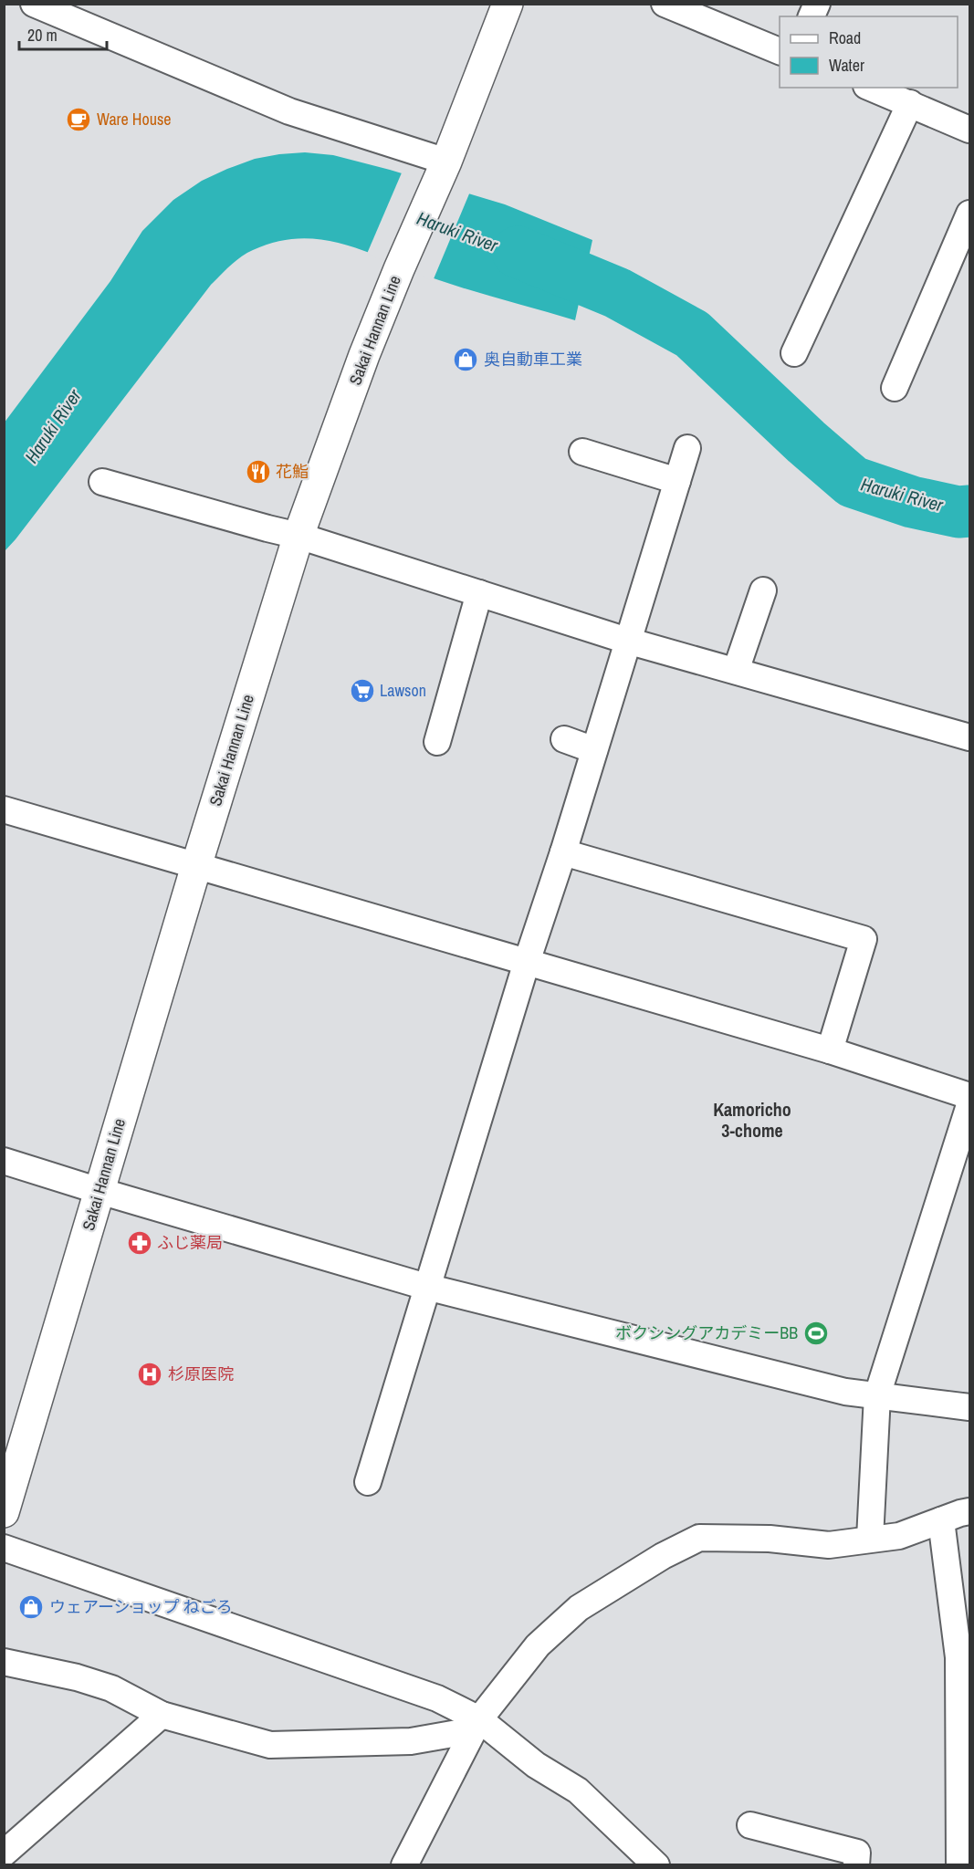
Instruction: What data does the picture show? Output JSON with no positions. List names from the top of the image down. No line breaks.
{"streets":{"main road":["Sakai Hannan Line"]},"districts":["Kamoricho 3-chome"],"water":["Haruki River"],"places":{"cafe":["Ware House"],"shop":["奥自動車工業","ウェアーショップ ねごろ"],"restaurant":["花鮨"],"supermarket":["Lawson"],"pharmacy":["ふじ薬局"],"sports":["ボクシングアカデミーBB"],"hospital":["杉原医院"]},"legend":["Road","Water"],"scale_bar":"20 m"}
